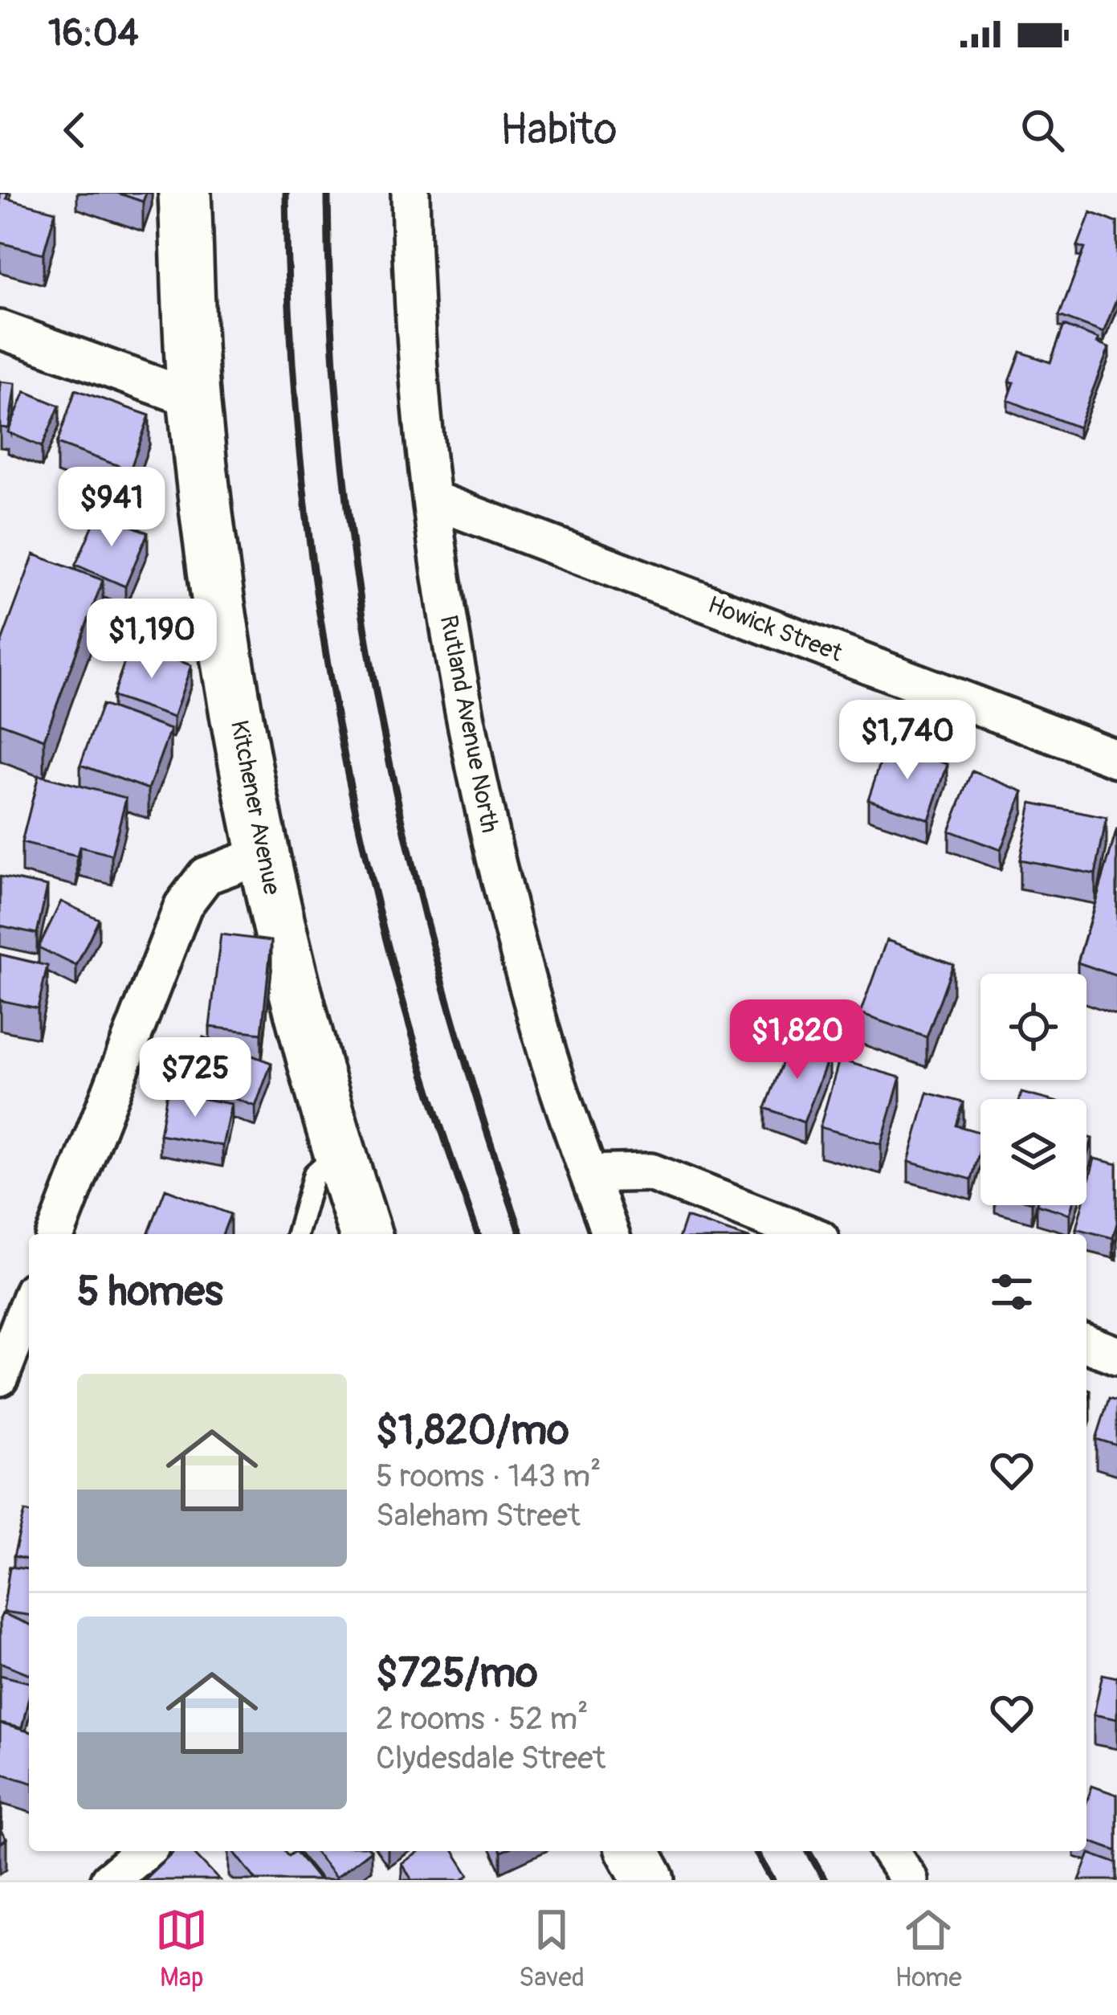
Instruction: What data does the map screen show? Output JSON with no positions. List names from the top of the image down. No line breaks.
{"streets":{"street":["Howick Street","Rutland Avenue North","Kitchener Avenue"]},"crossings":[["Howick Street","Rutland Avenue North"]],"page":{"status":"16:04","header":"Habito","price":["$941","$1,190","$1,740","$1,820","$725"],"heading":"5 homes","list":[{"name":"$1,820/mo","note":"5 rooms · 143 m² · Saleham Street"},{"name":"$725/mo","note":"2 rooms · 52 m² · Clydesdale Street"}],"tabs":["Map","Saved","Home"]}}
